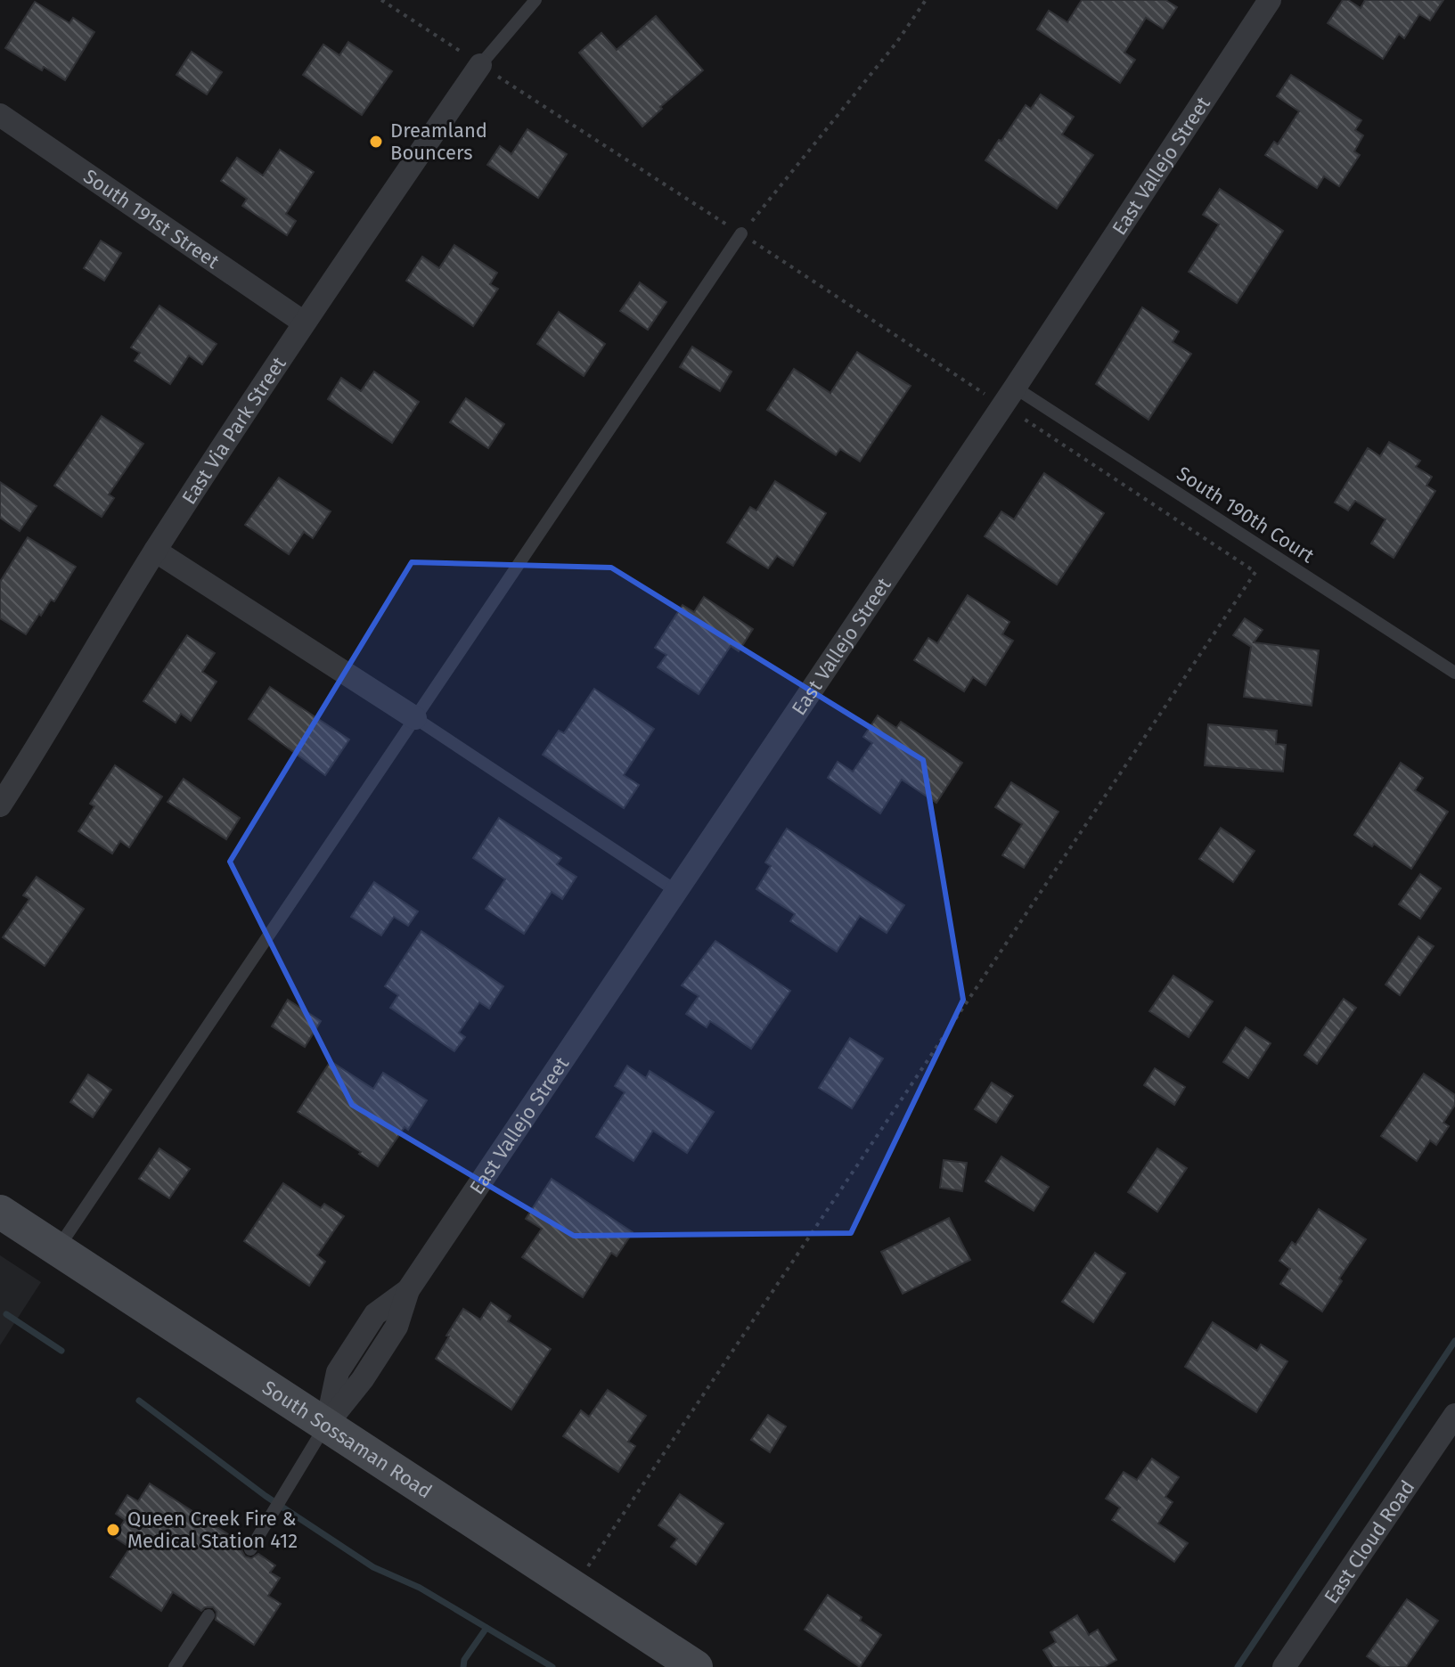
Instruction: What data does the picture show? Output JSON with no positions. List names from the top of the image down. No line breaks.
{"streets":{"main road":["South Sossaman Road"],"street":["East Vallejo Street","South 191st Street","East Via Park Street","East Cloud Road"],"lane":["South 190th Court"]},"crossings":[["East Vallejo Street","South 190th Court"],["East Vallejo Street","South Sossaman Road"],["South 191st Street","East Via Park Street"]],"places":["Dreamland Bouncers","Queen Creek Fire & Medical Station 412"]}
